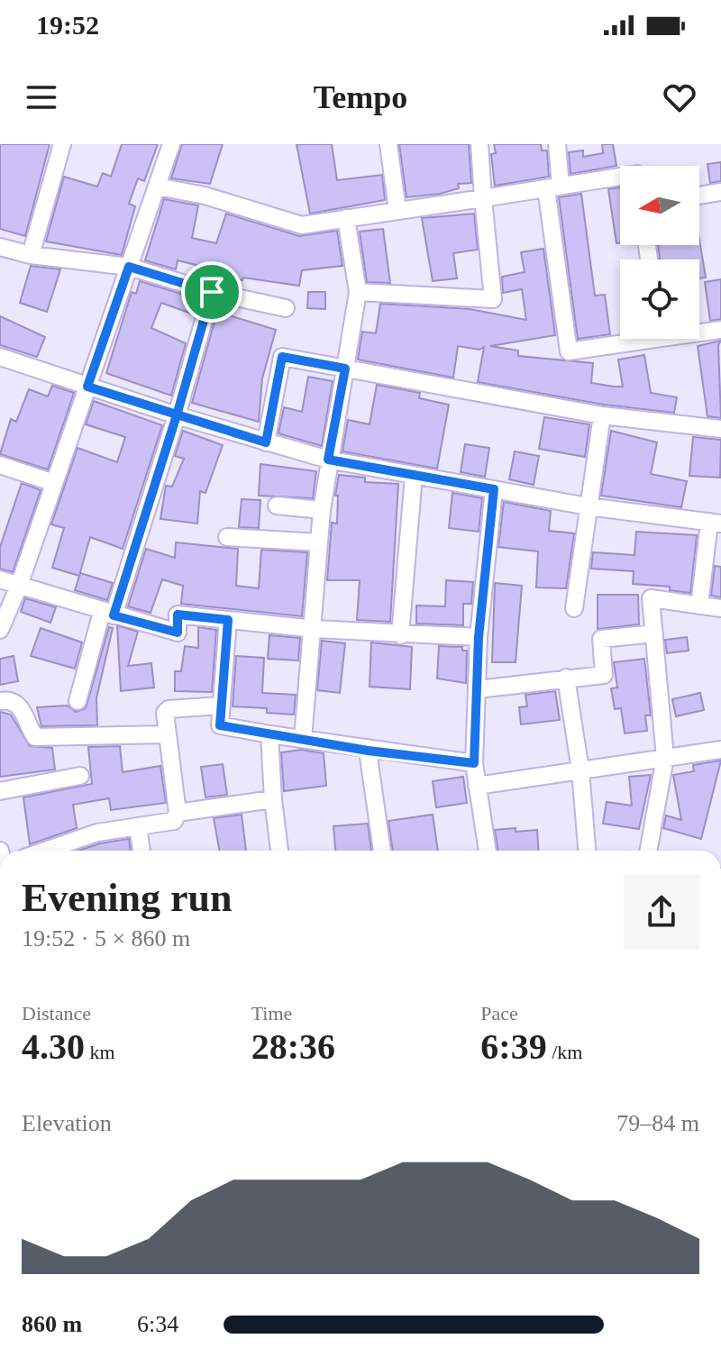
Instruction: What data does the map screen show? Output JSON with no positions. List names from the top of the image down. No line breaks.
{"north":"left","page":{"status":"19:52","header":"Tempo","heading":["Evening run","19:52 · 5 × 860 m"],"stats":[["Distance","4.30 km"],["Time","28:36"],["Pace","6:39 /km"]],"chart":["Elevation","79–84 m"],"list":[{"name":"860 m","note":"6:34"}]}}
